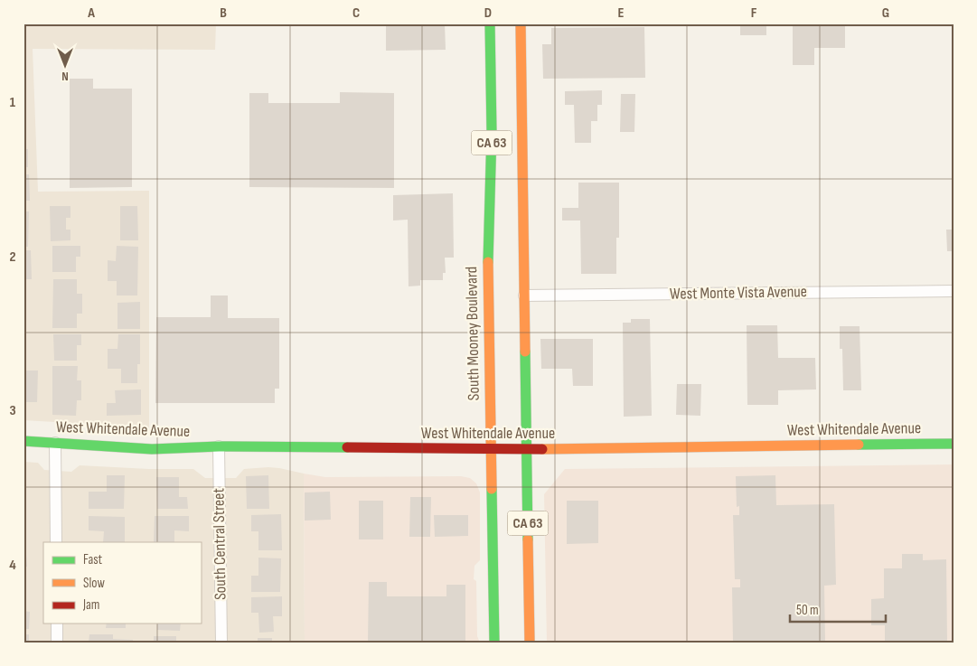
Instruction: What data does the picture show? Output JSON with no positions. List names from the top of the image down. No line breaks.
{"streets":{"main road":["CA 63","South Mooney Boulevard","West Whitendale Avenue"],"street":["West Monte Vista Avenue","South Central Street"]},"crossings":[["CA 63","West Monte Vista Avenue"],["CA 63","West Whitendale Avenue"],["South Mooney Boulevard","West Whitendale Avenue"],["West Whitendale Avenue","South Central Street"]],"legend":["Fast","Slow","Jam"],"scale_bar":"50 m","north":"bottom","grid":{"columns":["A","B","C","D","E","F","G"],"rows":["1","2","3","4"]}}
